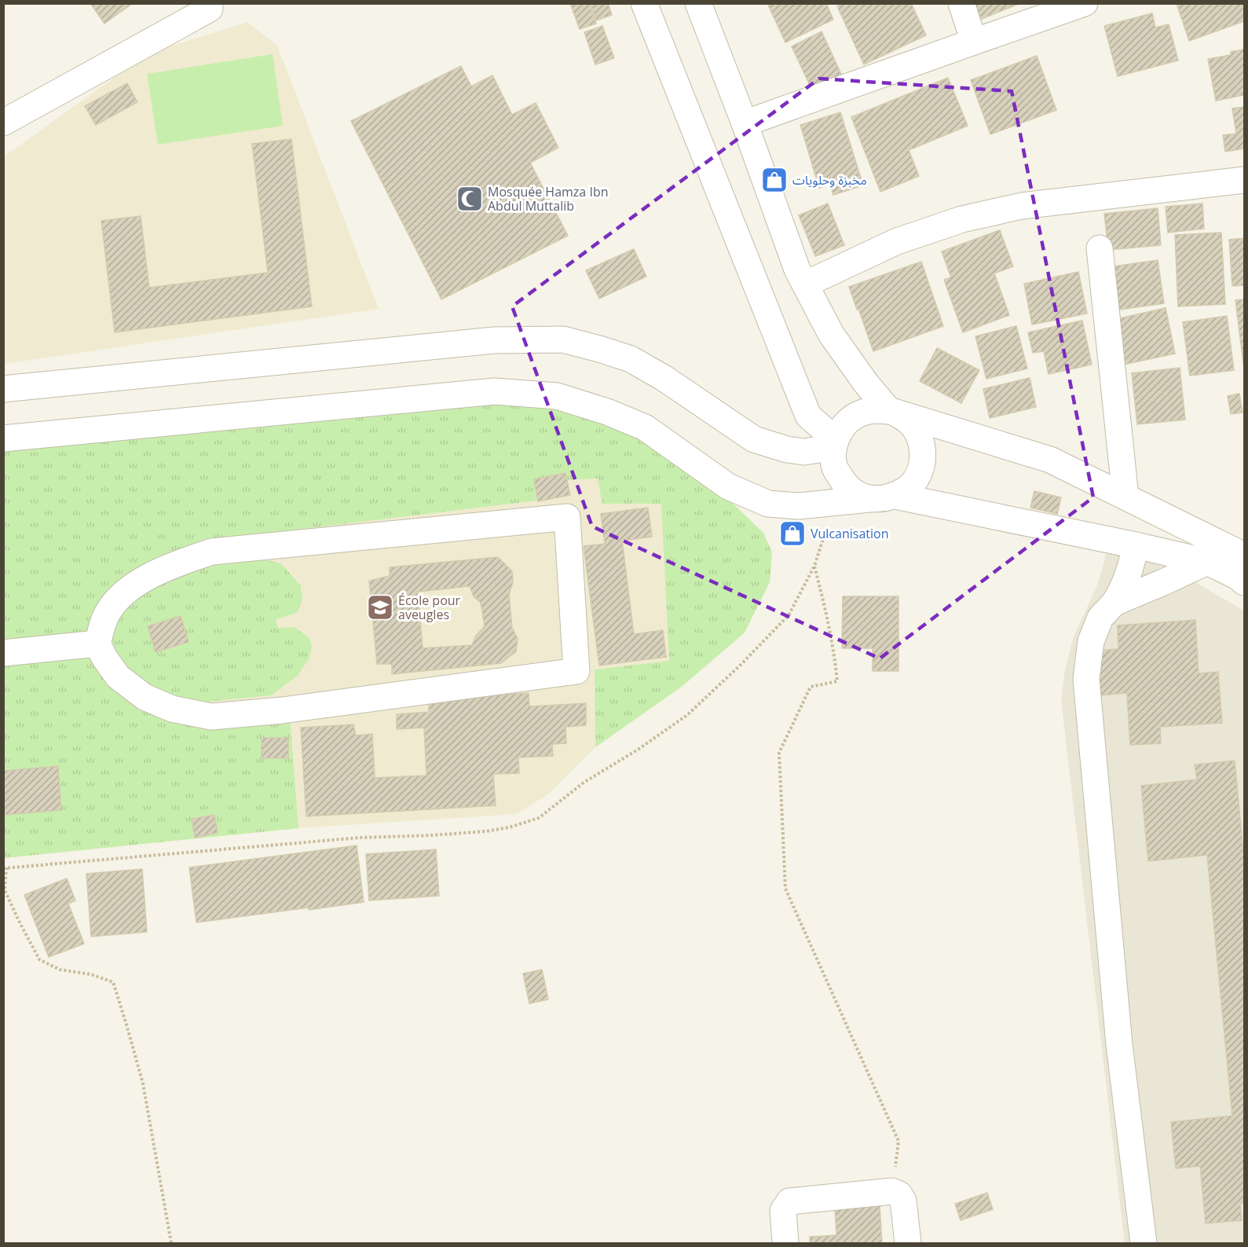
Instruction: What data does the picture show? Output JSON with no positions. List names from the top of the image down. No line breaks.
{"places":{"shop":["مخبزة وحلويات","Vulcanisation"],"mosque":["Mosquée Hamza Ibn Abdul Muttalib"],"school or university":["École pour aveugles"]}}
